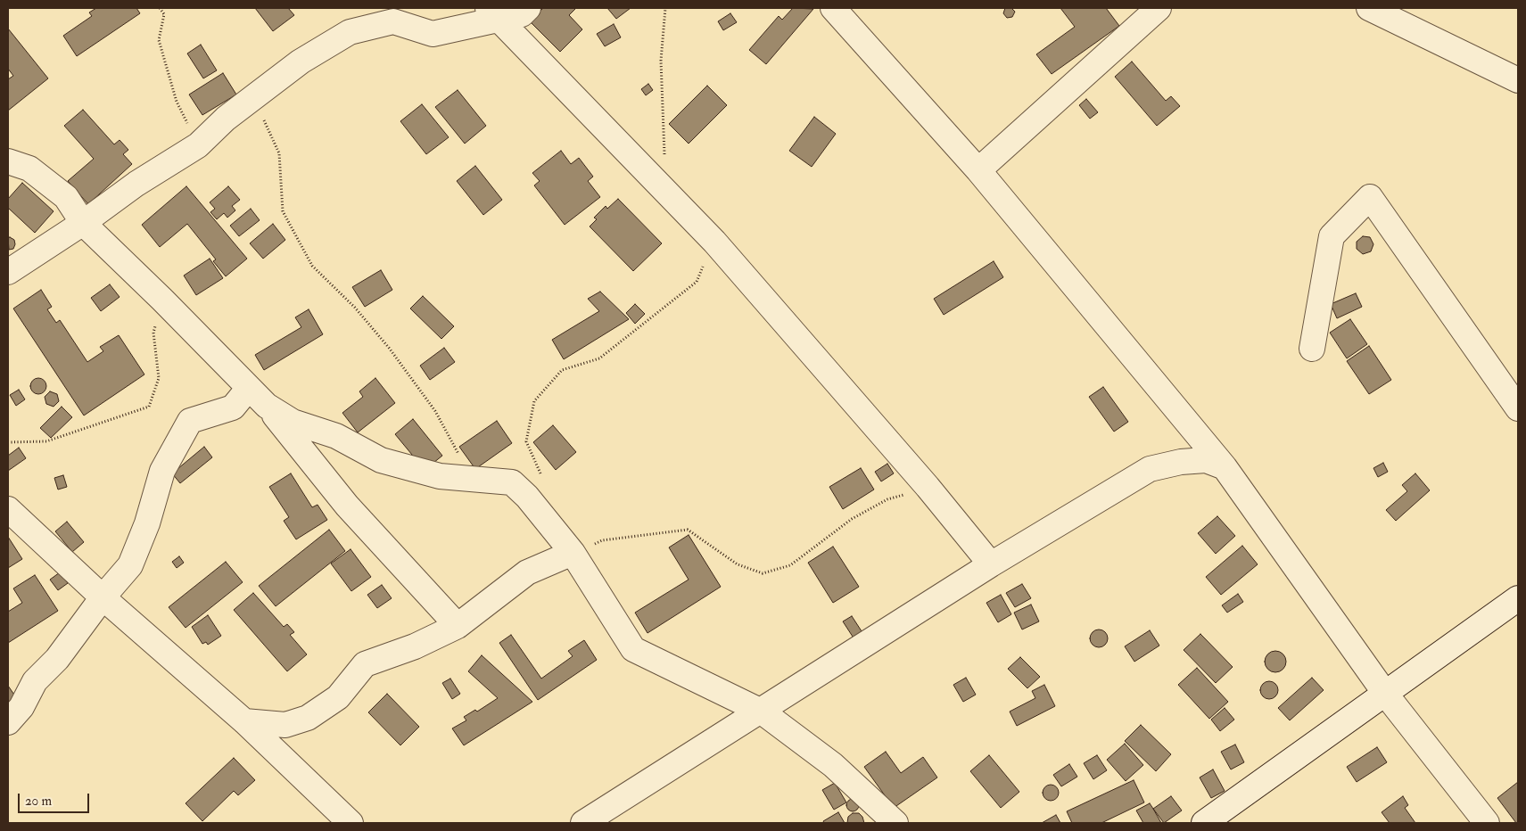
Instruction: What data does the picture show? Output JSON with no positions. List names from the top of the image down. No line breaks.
{"scale_bar":"20 m"}
